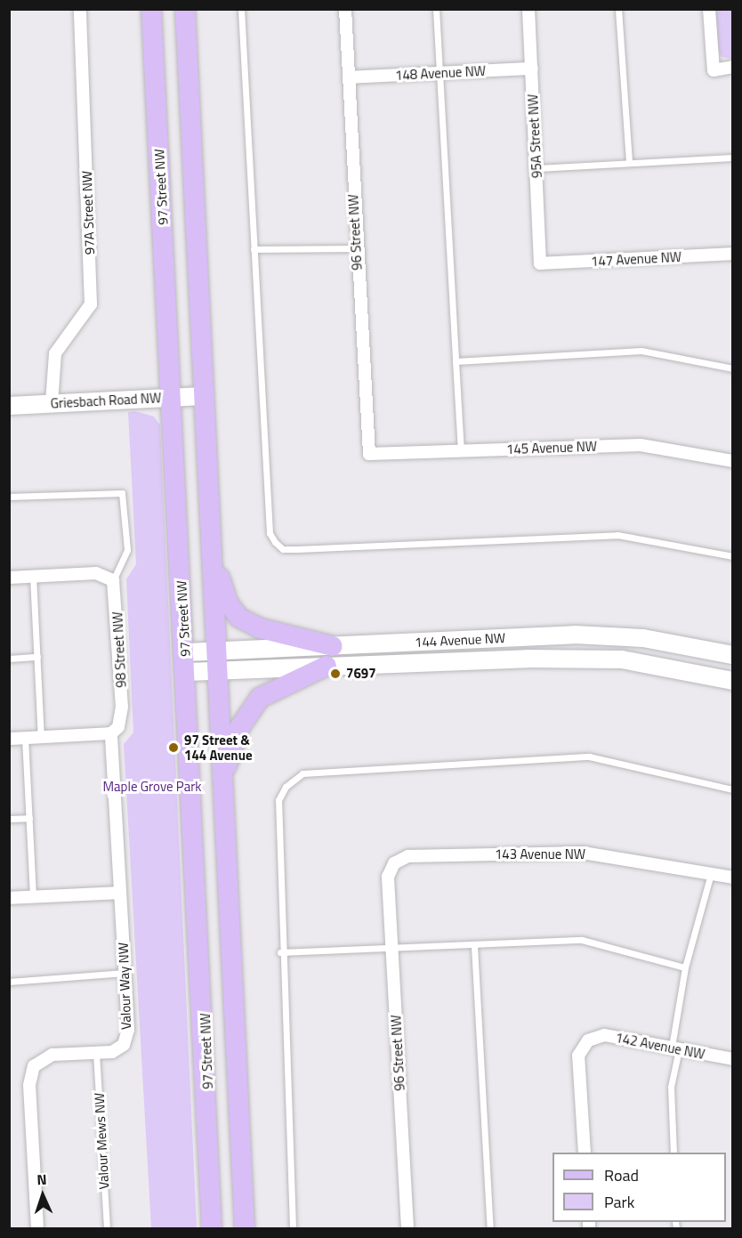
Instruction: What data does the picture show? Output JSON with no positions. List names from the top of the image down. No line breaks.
{"streets":{"main road":["97 Street NW"],"street":["148 Avenue NW","95A Street NW","97A Street NW","96 Street NW","147 Avenue NW","Griesbach Road NW","145 Avenue NW","144 Avenue NW","98 Street NW","143 Avenue NW","Valour Way NW","142 Avenue NW"],"lane":["Valour Mews NW"]},"crossings":[["148 Avenue NW","95A Street NW"],["148 Avenue NW","96 Street NW"],["95A Street NW","147 Avenue NW"],["97 Street NW","Griesbach Road NW"],["97 Street NW","144 Avenue NW"],["97A Street NW","Griesbach Road NW"],["96 Street NW","145 Avenue NW"],["96 Street NW","143 Avenue NW"],["98 Street NW","Valour Way NW"],["Valour Way NW","Valour Mews NW"]],"parks":["Maple Grove Park"],"places":["7697","97 Street & 144 Avenue"],"legend":["Road","Park"],"north":"top"}
